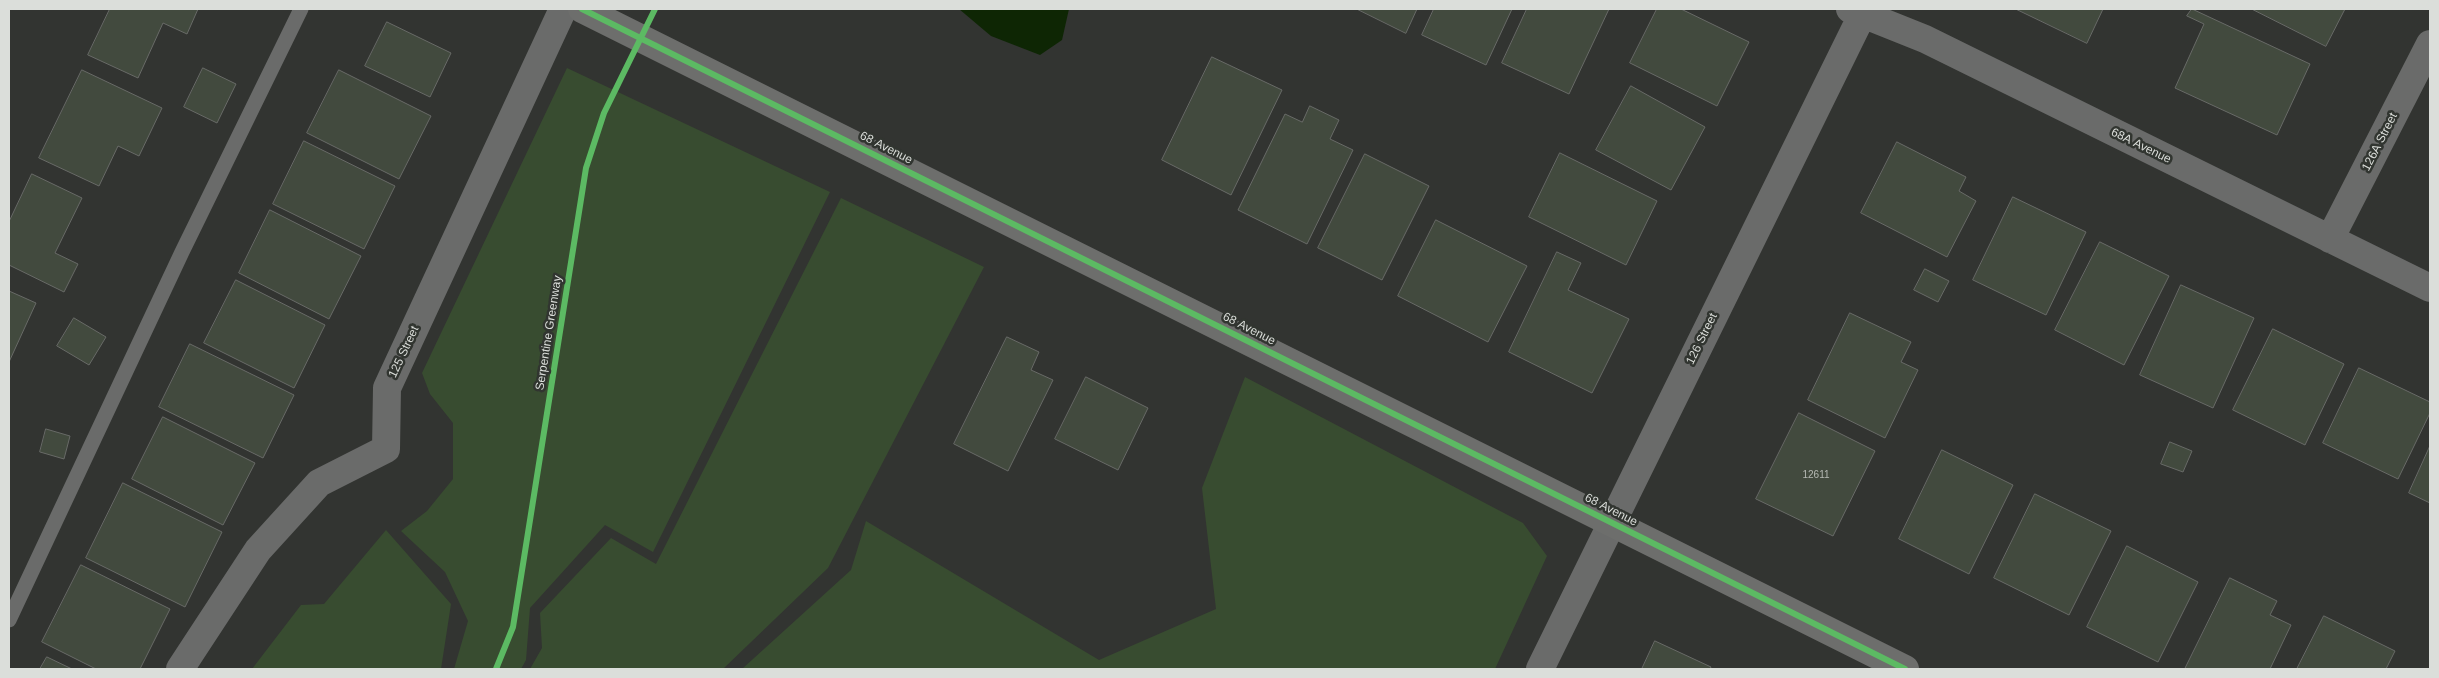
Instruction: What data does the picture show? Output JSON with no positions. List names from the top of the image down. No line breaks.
{"streets":{"street":["126A Street","68A Avenue","68 Avenue","126 Street","125 Street"],"cycle path":["Serpentine Greenway"]},"crossings":[["126A Street","68A Avenue"],["68A Avenue","126 Street"],["68 Avenue","126 Street"]],"house_numbers":["12611"]}
